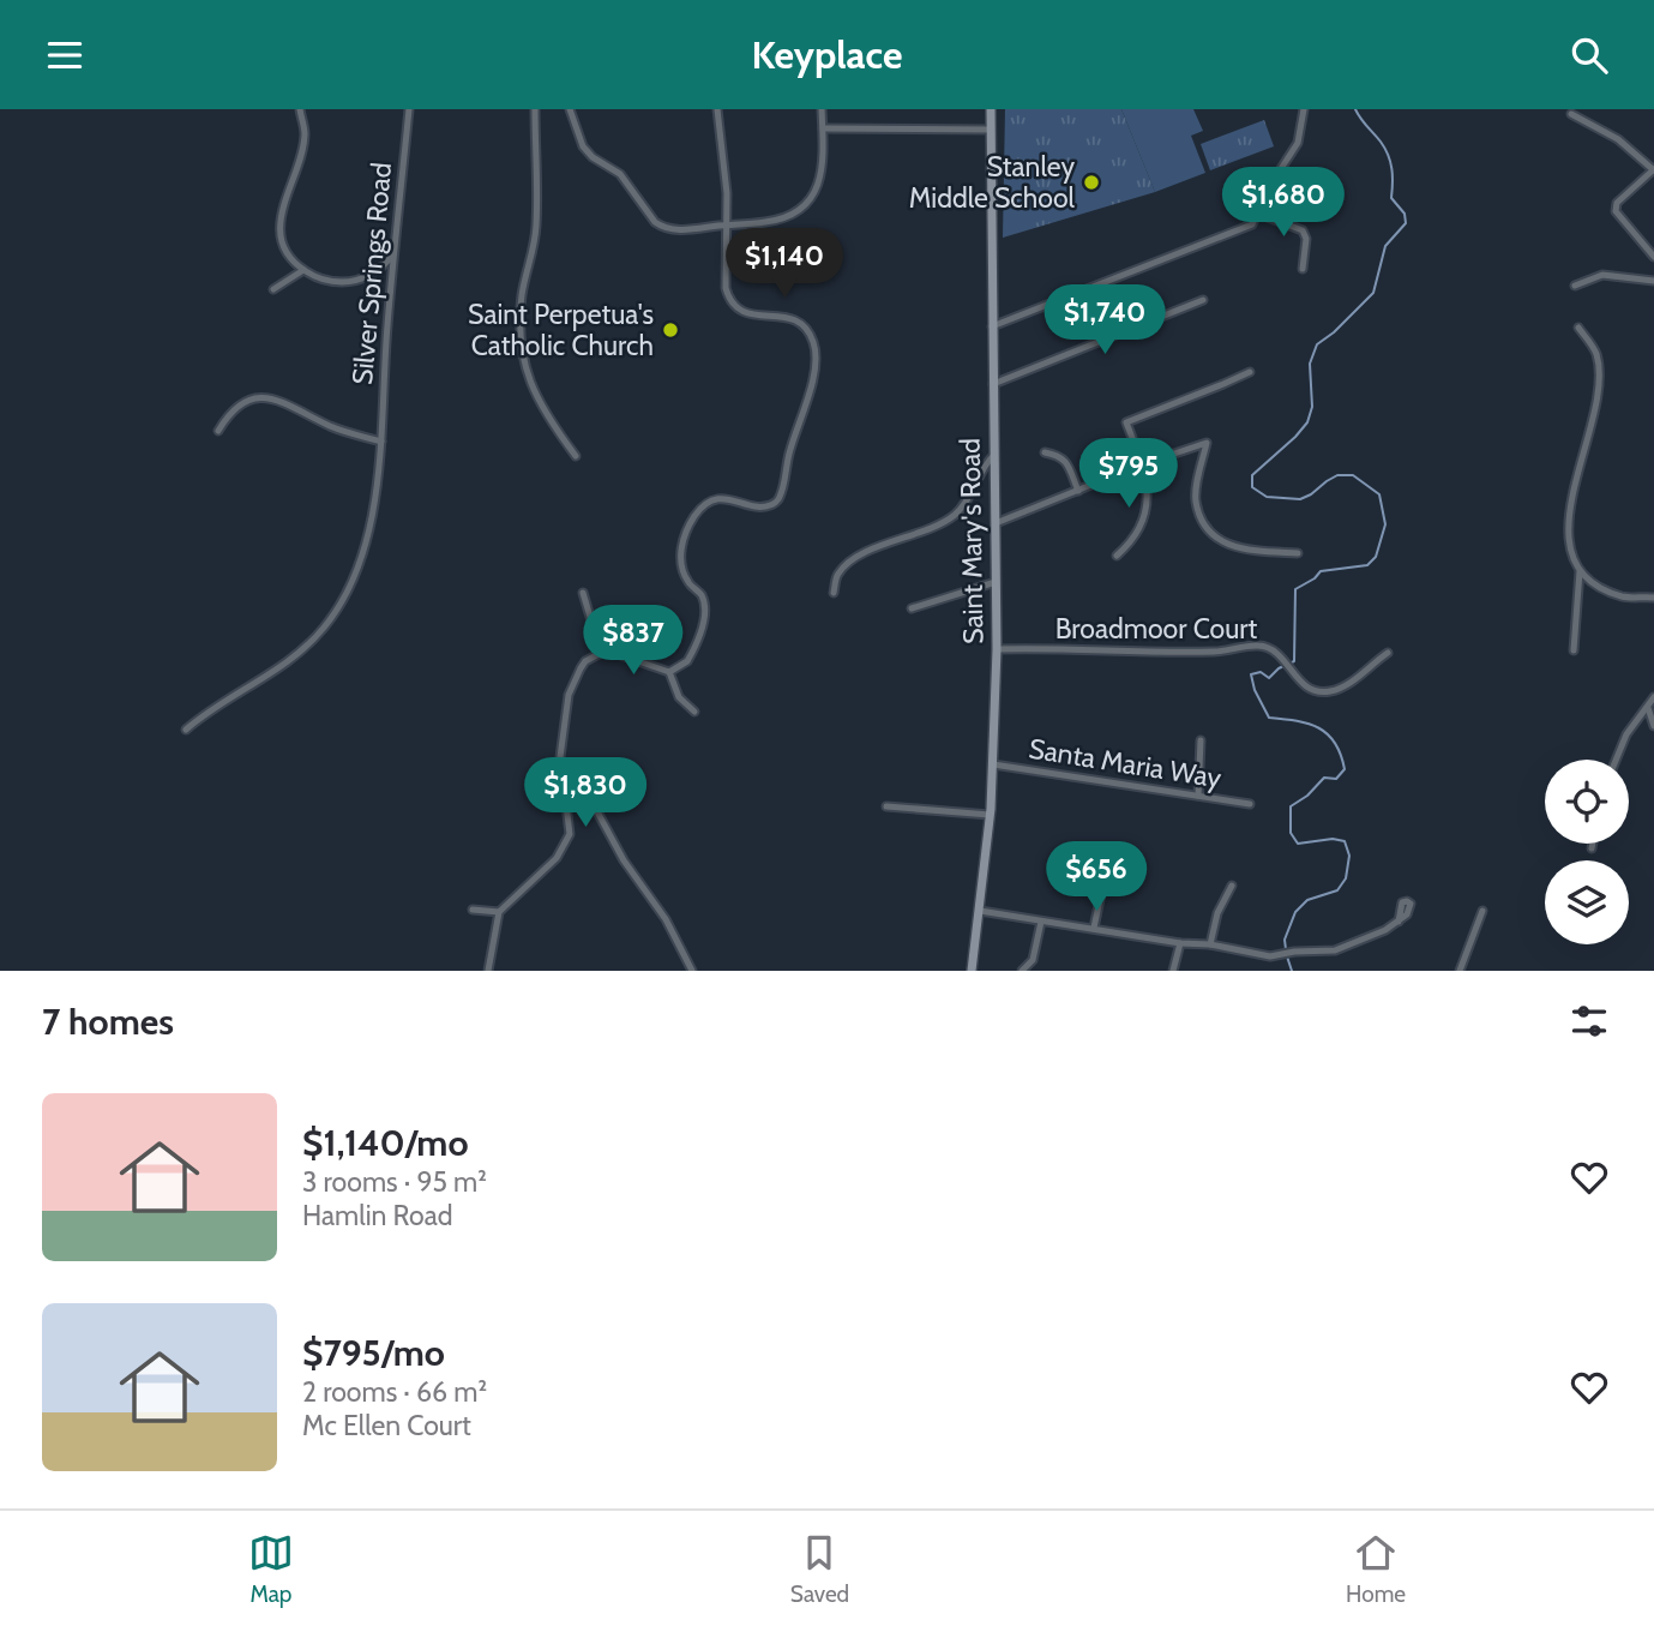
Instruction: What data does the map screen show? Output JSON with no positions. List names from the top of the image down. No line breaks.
{"streets":{"street":["Silver Springs Road","Saint Mary's Road","Broadmoor Court","Santa Maria Way"]},"crossings":[["Saint Mary's Road","Broadmoor Court"],["Saint Mary's Road","Santa Maria Way"]],"places":["Stanley Middle School","Saint Perpetua's Catholic Church"],"page":{"header":"Keyplace","price":["$1,680","$1,140","$1,740","$795","$837","$1,830","$656"],"heading":"7 homes","list":[{"name":"$1,140/mo","note":"3 rooms · 95 m² · Hamlin Road"},{"name":"$795/mo","note":"2 rooms · 66 m² · Mc Ellen Court"}],"tabs":["Map","Saved","Home"]}}
